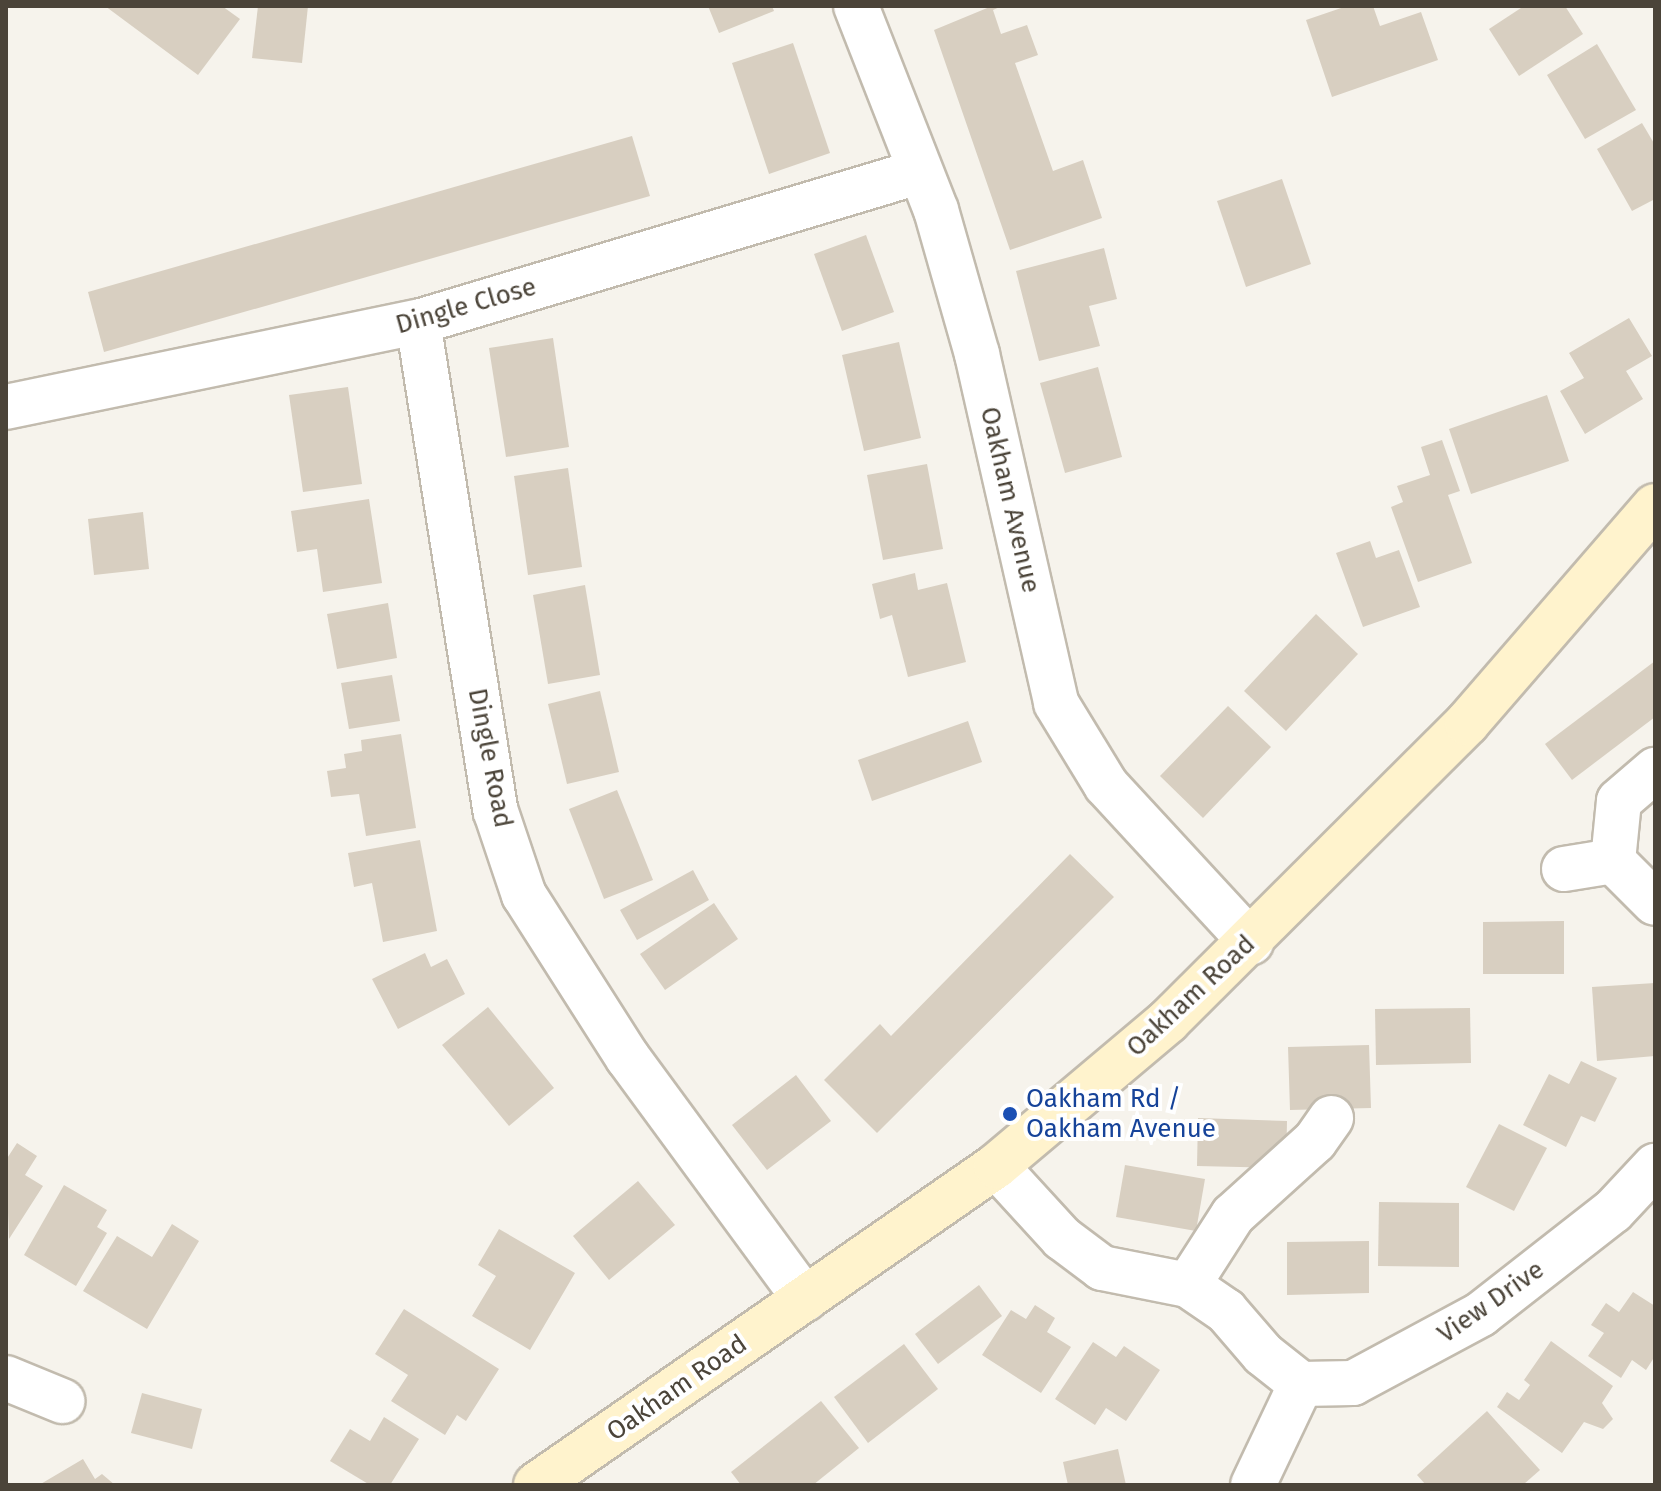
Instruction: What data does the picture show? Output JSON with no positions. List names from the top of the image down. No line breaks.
{"streets":{"street":["Dingle Close","Oakham Avenue","Dingle Road","Oakham Road","View Drive"]},"crossings":[["Dingle Close","Oakham Avenue"],["Dingle Close","Dingle Road"],["Oakham Avenue","Oakham Road"],["Dingle Road","Oakham Road"]],"places":["Oakham Rd / Oakham Avenue"]}
